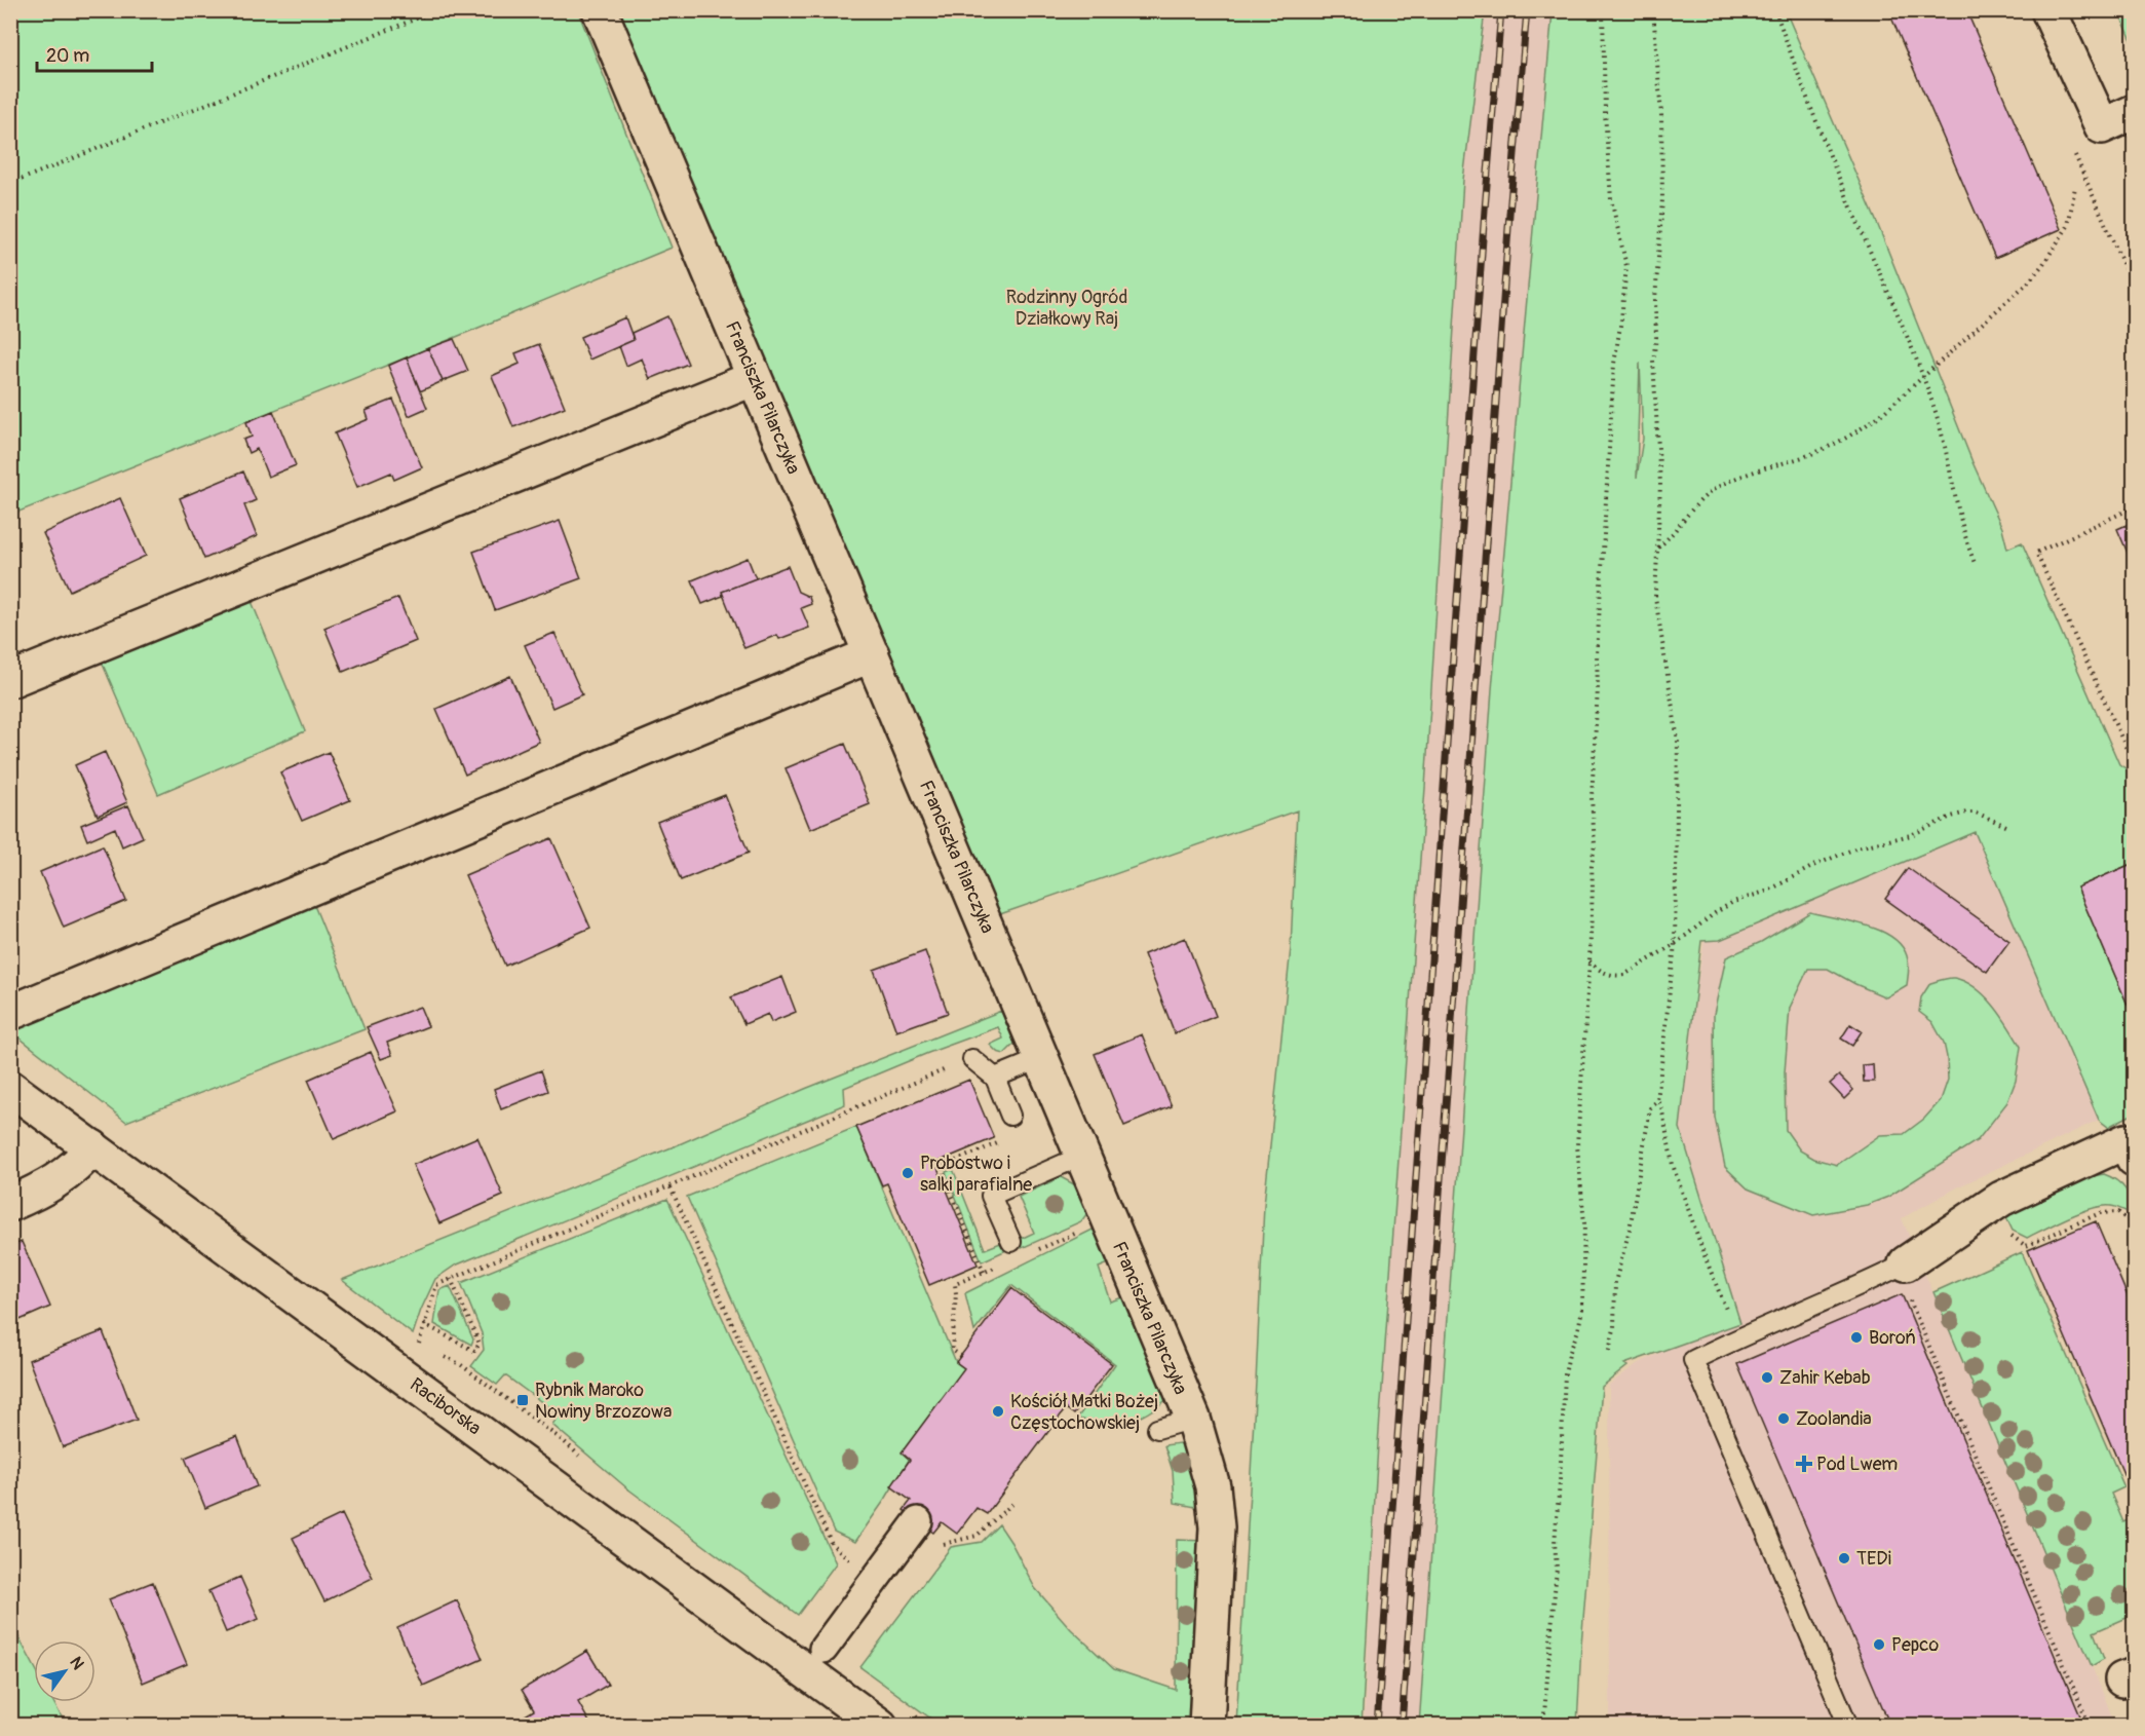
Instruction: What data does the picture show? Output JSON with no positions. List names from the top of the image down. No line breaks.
{"streets":{"street":["Franciszka Pilarczyka","Raciborska"]},"parks":["Rodzinny Ogród Działkowy Raj"],"places":{"other":["Probostwo i salki parafialne","Boroń","Zahir Kebab","Kościół Matki Bożej Częstochowskiej","Zoolandia","TEDi","Pepco"],"transit":["Rybnik Maroko Nowiny Brzozowa"],"health":["Pod Lwem"]},"scale_bar":"20 m","north":"top right"}
